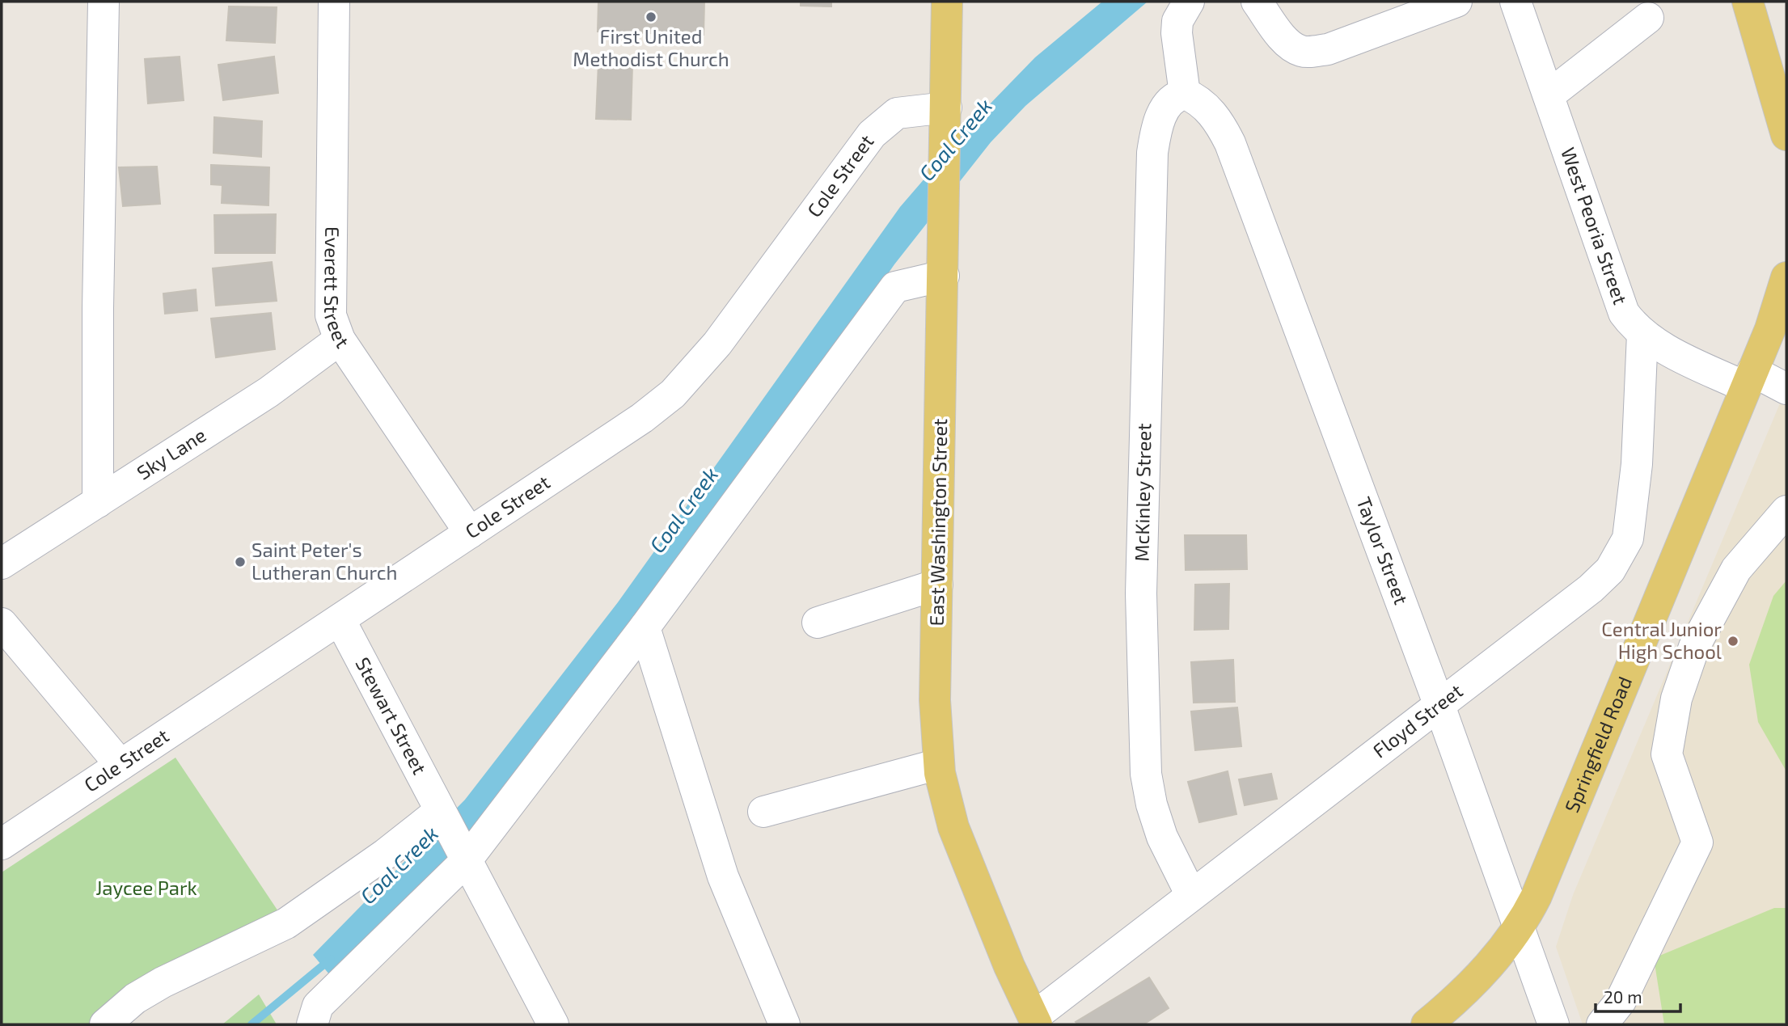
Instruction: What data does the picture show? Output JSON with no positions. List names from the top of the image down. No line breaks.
{"streets":{"main road":["East Washington Street","Springfield Road"],"street":["Cole Street","West Peoria Street","Everett Street","Sky Lane","McKinley Street","Taylor Street","Stewart Street","Floyd Street"]},"crossings":[["Cole Street","Everett Street"],["Cole Street","East Washington Street"],["Cole Street","Stewart Street"],["West Peoria Street","Floyd Street"],["West Peoria Street","Springfield Road"],["Everett Street","Sky Lane"],["McKinley Street","Taylor Street"],["McKinley Street","Floyd Street"],["East Washington Street","Floyd Street"],["Taylor Street","Floyd Street"],["Taylor Street","Springfield Road"]],"water":["Coal Creek"],"parks":["Jaycee Park"],"places":["First United Methodist Church","Saint Peter's Lutheran Church","Central Junior High School"],"scale_bar":"20 m"}
